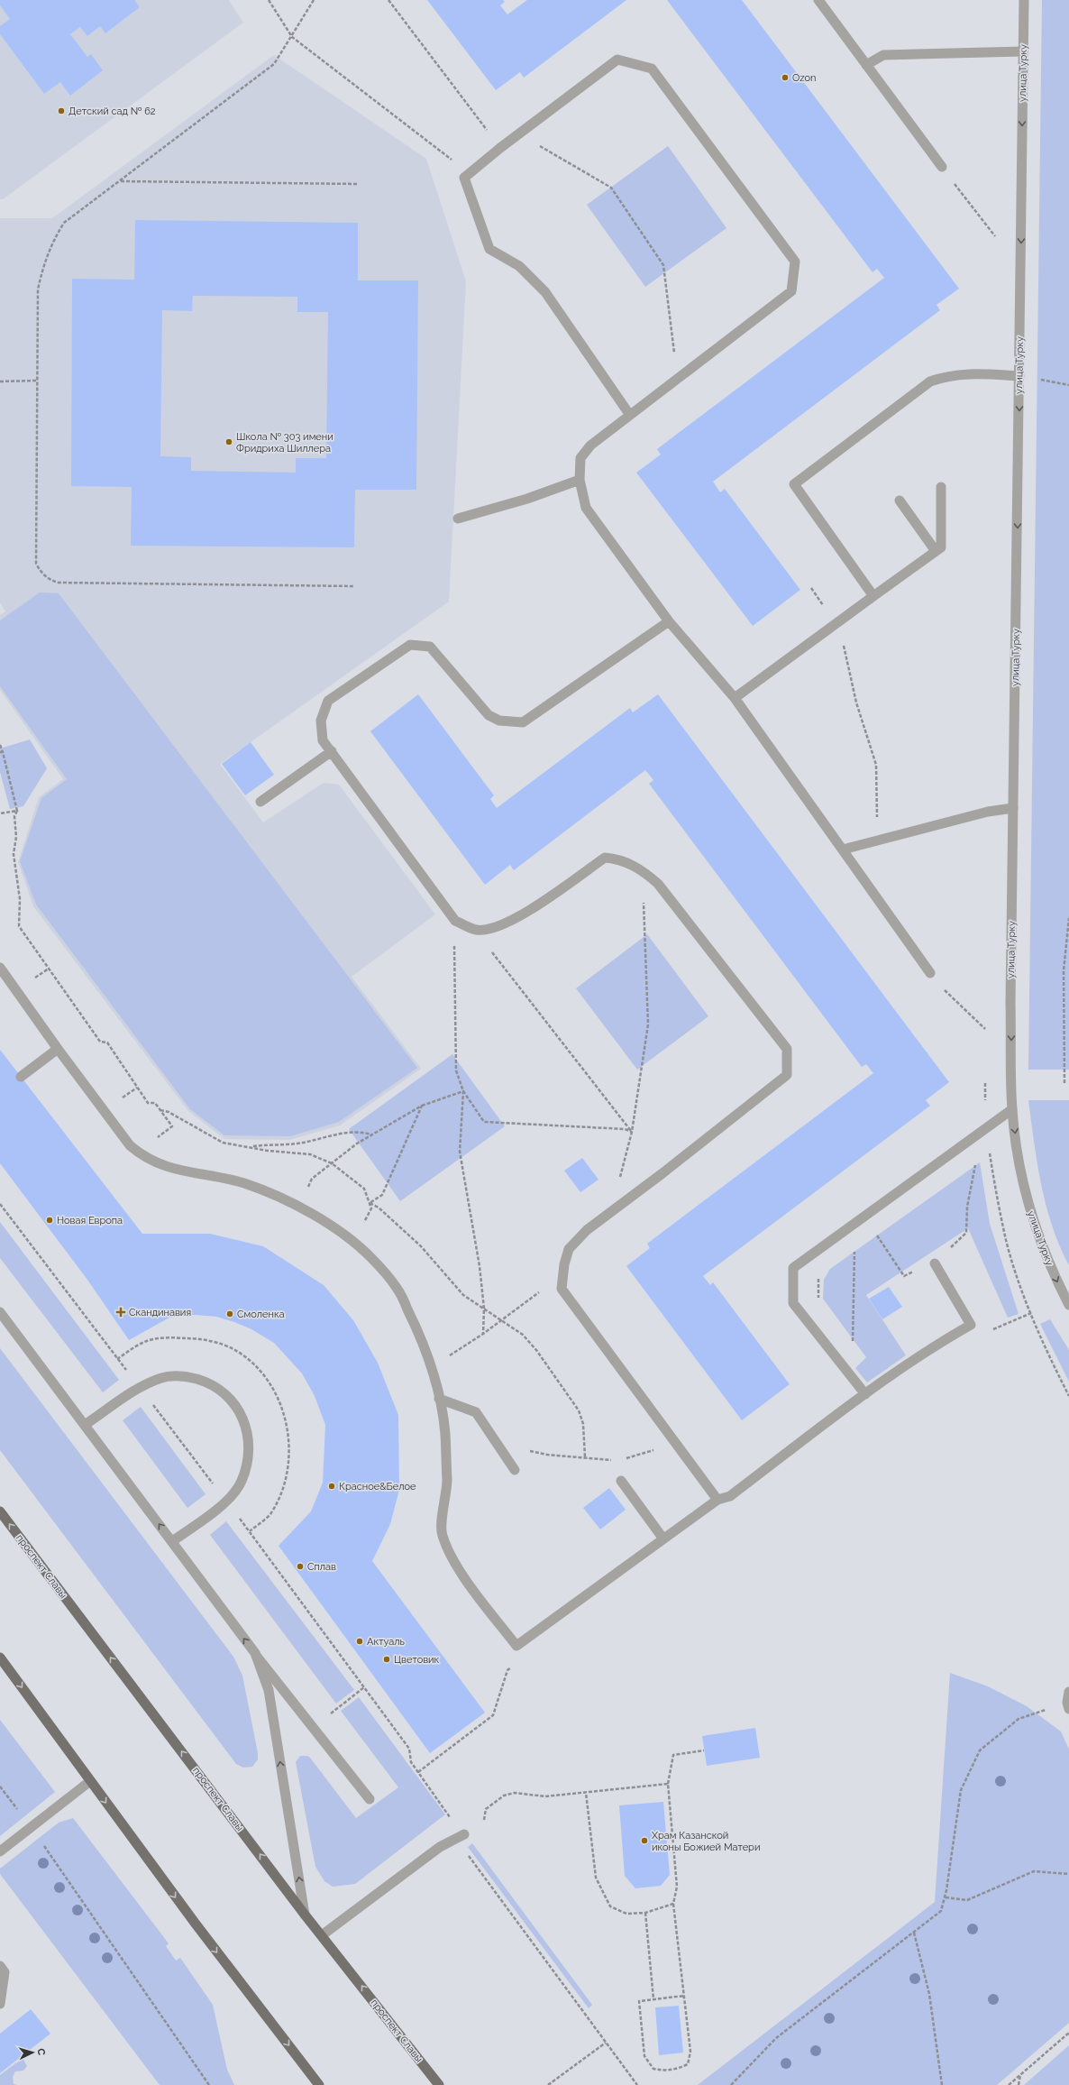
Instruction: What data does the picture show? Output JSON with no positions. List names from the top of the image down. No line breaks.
{"streets":{"main road":["проспект Славы"],"street":["улица Турку"]},"one_way":["улица Турку","проспект Славы"],"places":{"other":["Ozon","Детский сад № 62","Школа № 303 имени Фридриха Шиллера","Новая Европа","Смоленка","Красное&Белое","Сплав","Актуаль","Цветовик","Храм Казанской иконы Божией Матери"],"health":["Скандинавия"]},"north":"right"}
